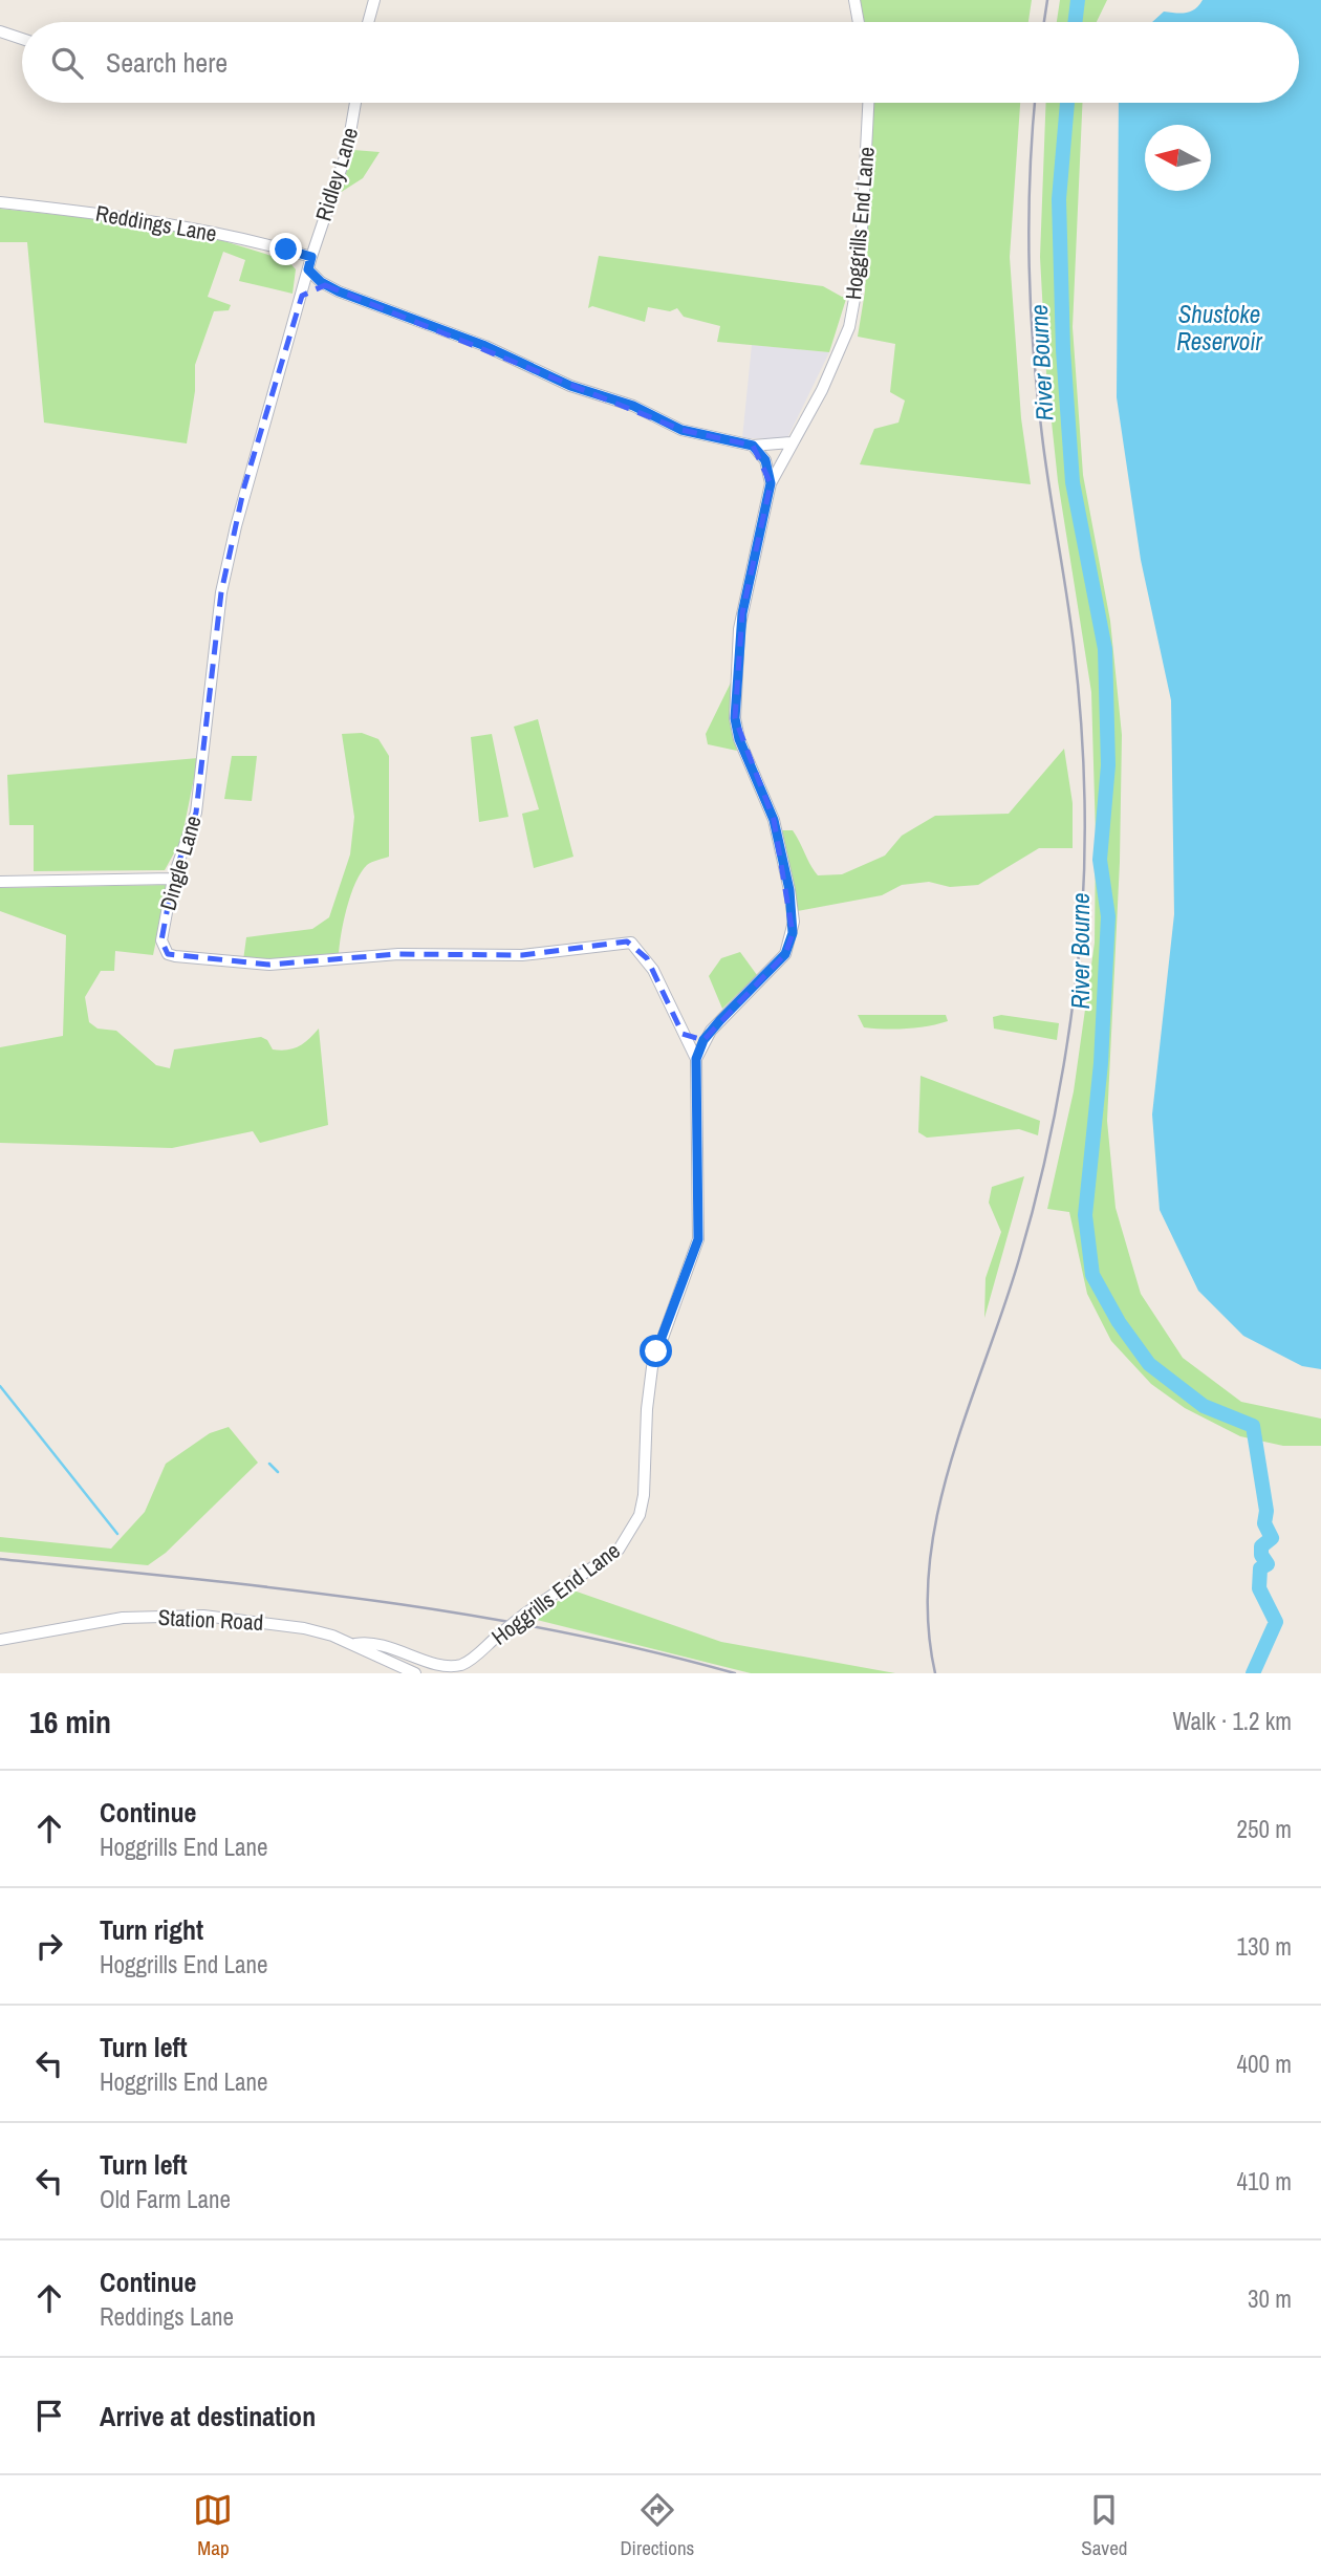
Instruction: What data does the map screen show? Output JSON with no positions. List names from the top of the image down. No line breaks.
{"streets":{"street":["Ridley Lane","Reddings Lane","Hoggrills End Lane","Dingle Lane","Station Road"]},"crossings":[["Ridley Lane","Reddings Lane"],["Ridley Lane","Dingle Lane"],["Reddings Lane","Dingle Lane"],["Hoggrills End Lane","Dingle Lane"],["Hoggrills End Lane","Station Road"]],"water":["Shustoke Reservoir","River Bourne"],"north":"left","page":{"search":"Search here","heading":["16 min","Walk · 1.2 km"],"list":[["Continue","Hoggrills End Lane","250 m"],["Turn right","Hoggrills End Lane","130 m"],["Turn left","Hoggrills End Lane","400 m"],["Turn left","Old Farm Lane","410 m"],["Continue","Reddings Lane","30 m"],"Arrive at destination"],"nav":["Map","Directions","Saved"]}}
